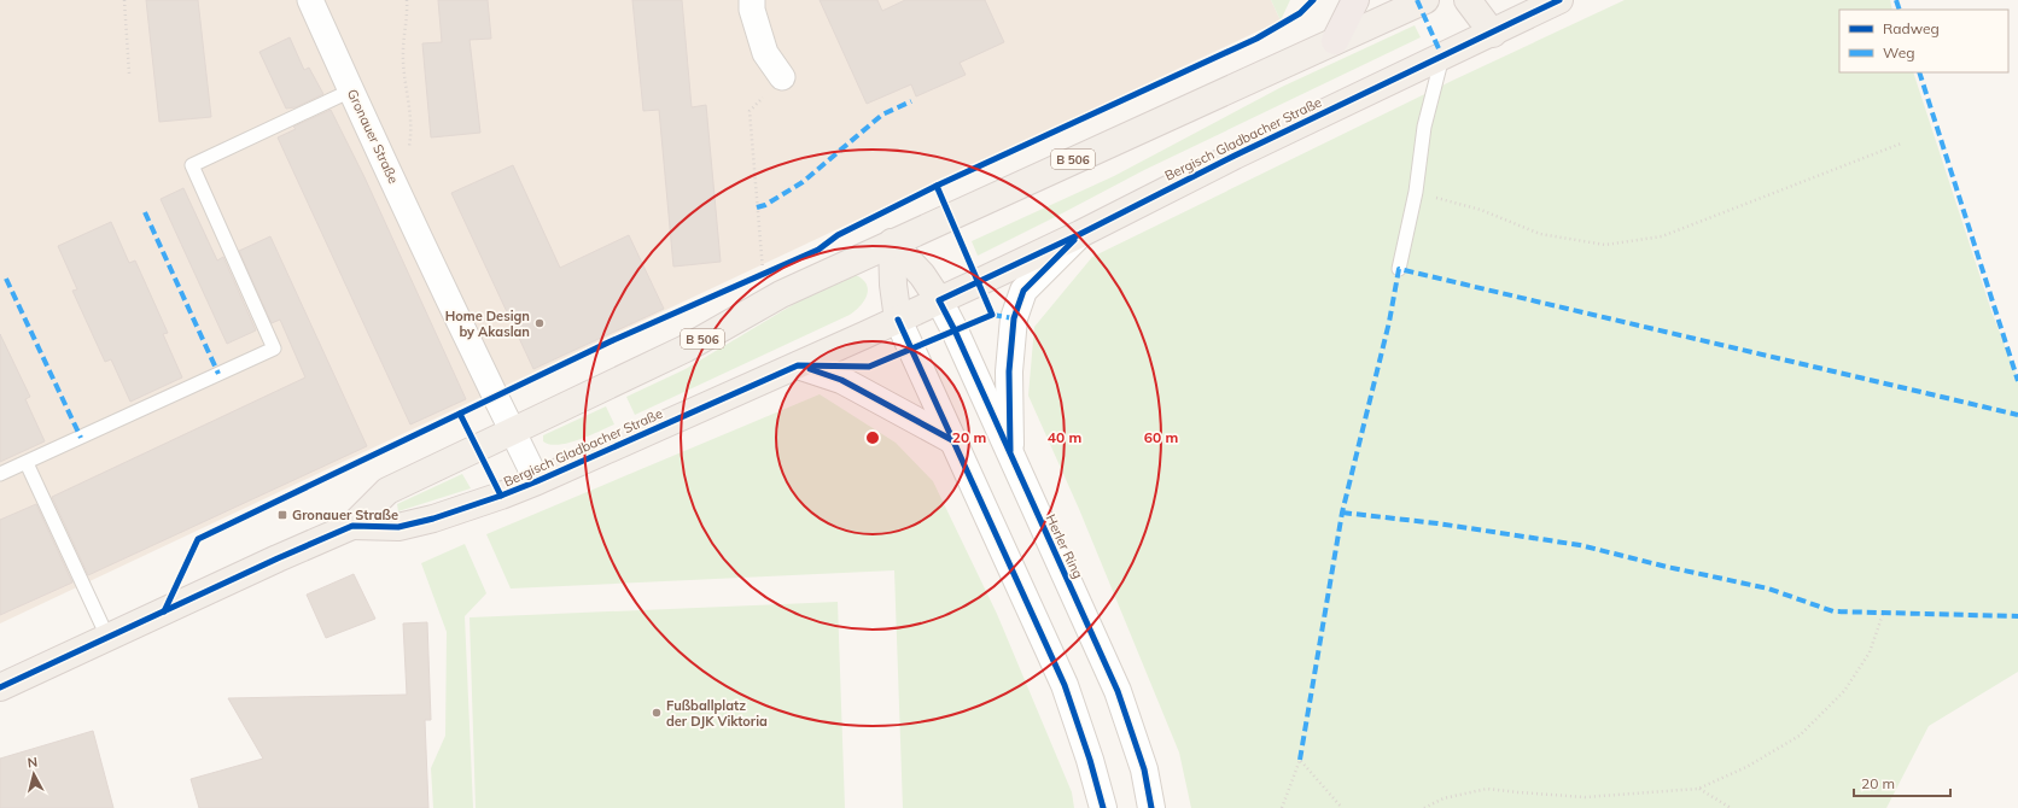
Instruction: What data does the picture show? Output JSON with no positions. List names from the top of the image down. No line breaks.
{"streets":{"main road":["Bergisch Gladbacher Straße","B 506","Herler Ring"],"street":["Gronauer Straße"]},"crossings":[["Gronauer Straße","Bergisch Gladbacher Straße"],["Bergisch Gladbacher Straße","Herler Ring"]],"places":{"other":["Home Design by Akaslan","Fußballplatz der DJK Viktoria"],"transit":["Gronauer Straße"]},"legend":["Radweg","Weg"],"scale_bar":"20 m","north":"top","rings":["20 m","40 m","60 m"]}
